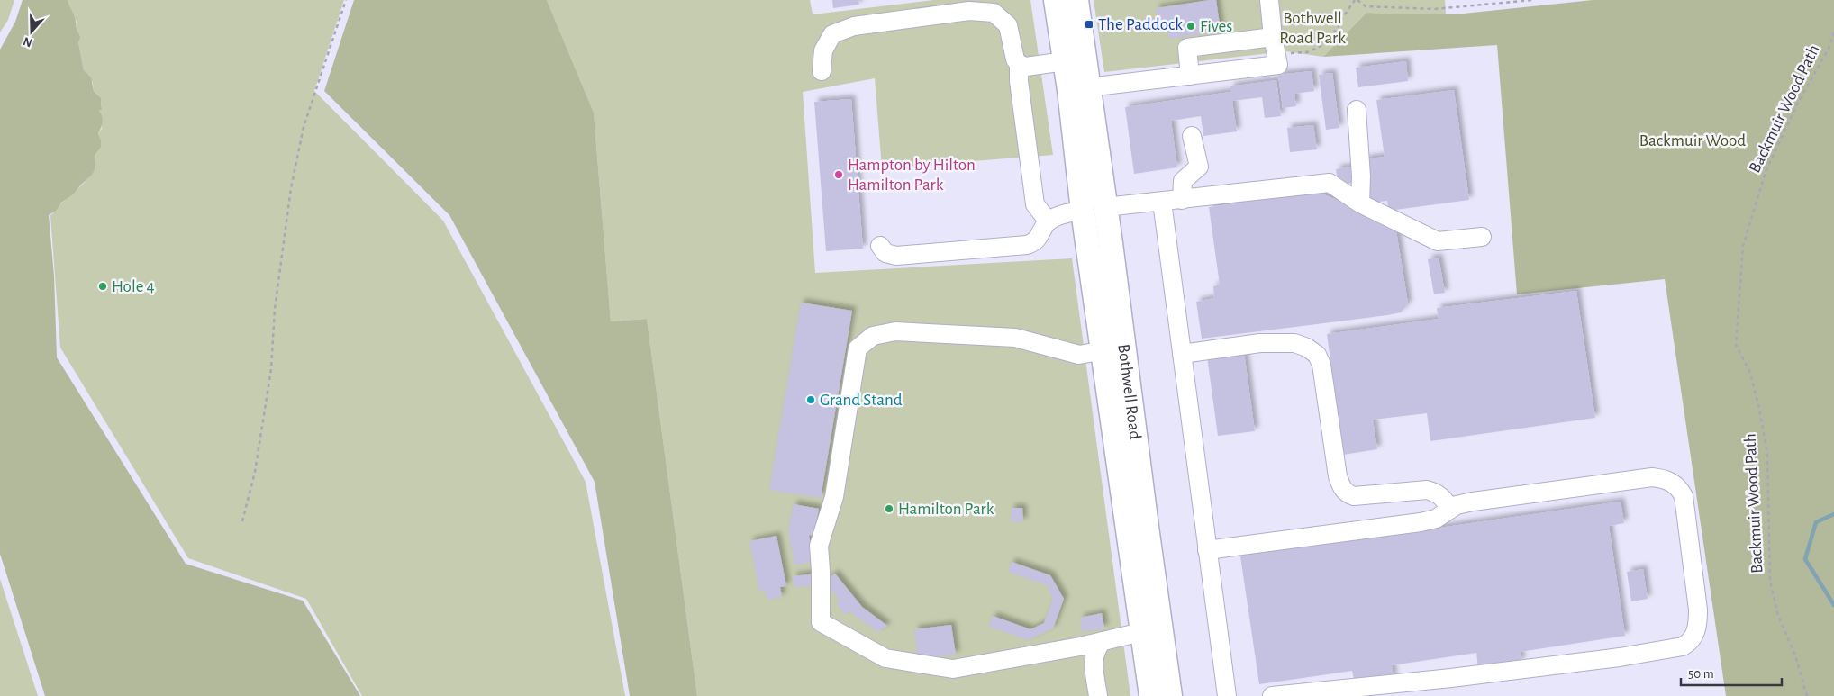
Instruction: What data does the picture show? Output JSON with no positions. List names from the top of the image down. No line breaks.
{"streets":{"main road":["Bothwell Road"],"path":["Backmuir Wood Path"]},"parks":["Bothwell Road Park","Backmuir Wood"],"places":{"transit":["The Paddock"],"other":["Fives","Hampton by Hilton Hamilton Park","Hole 4","Grand Stand","Hamilton Park"]},"scale_bar":"50 m","north":"bottom"}
